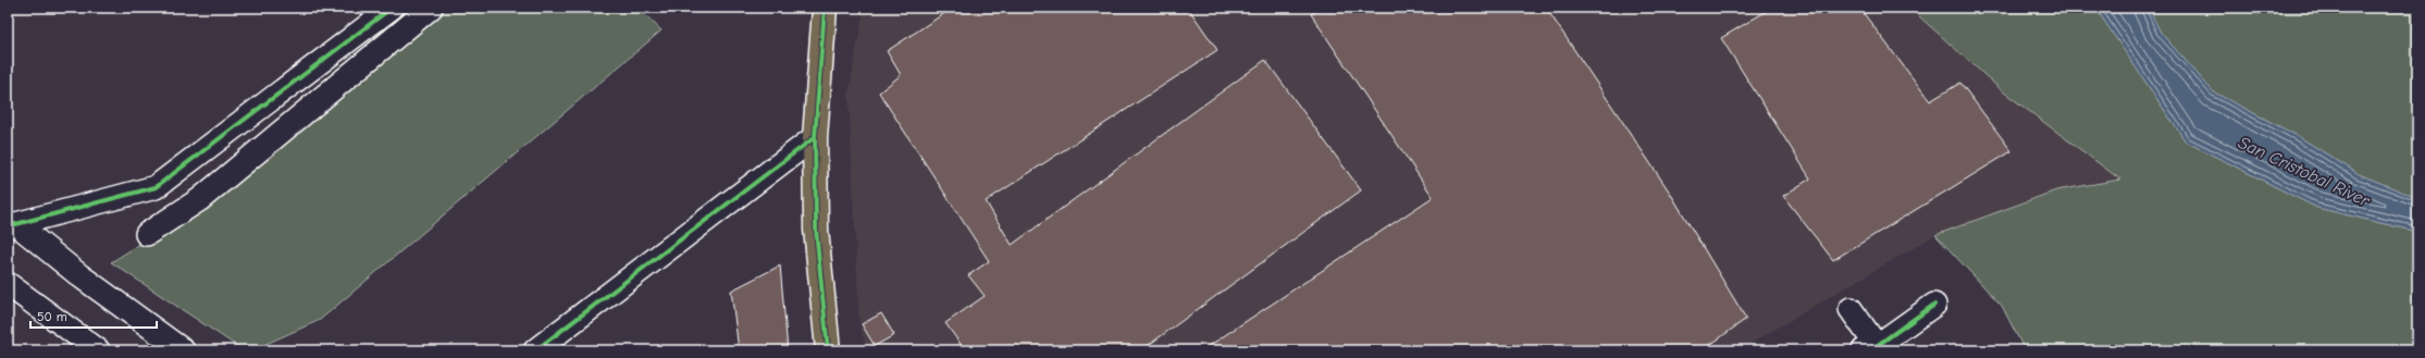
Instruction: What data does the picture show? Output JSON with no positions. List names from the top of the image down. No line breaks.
{"water":["San Cristobal River"],"scale_bar":"50 m"}
